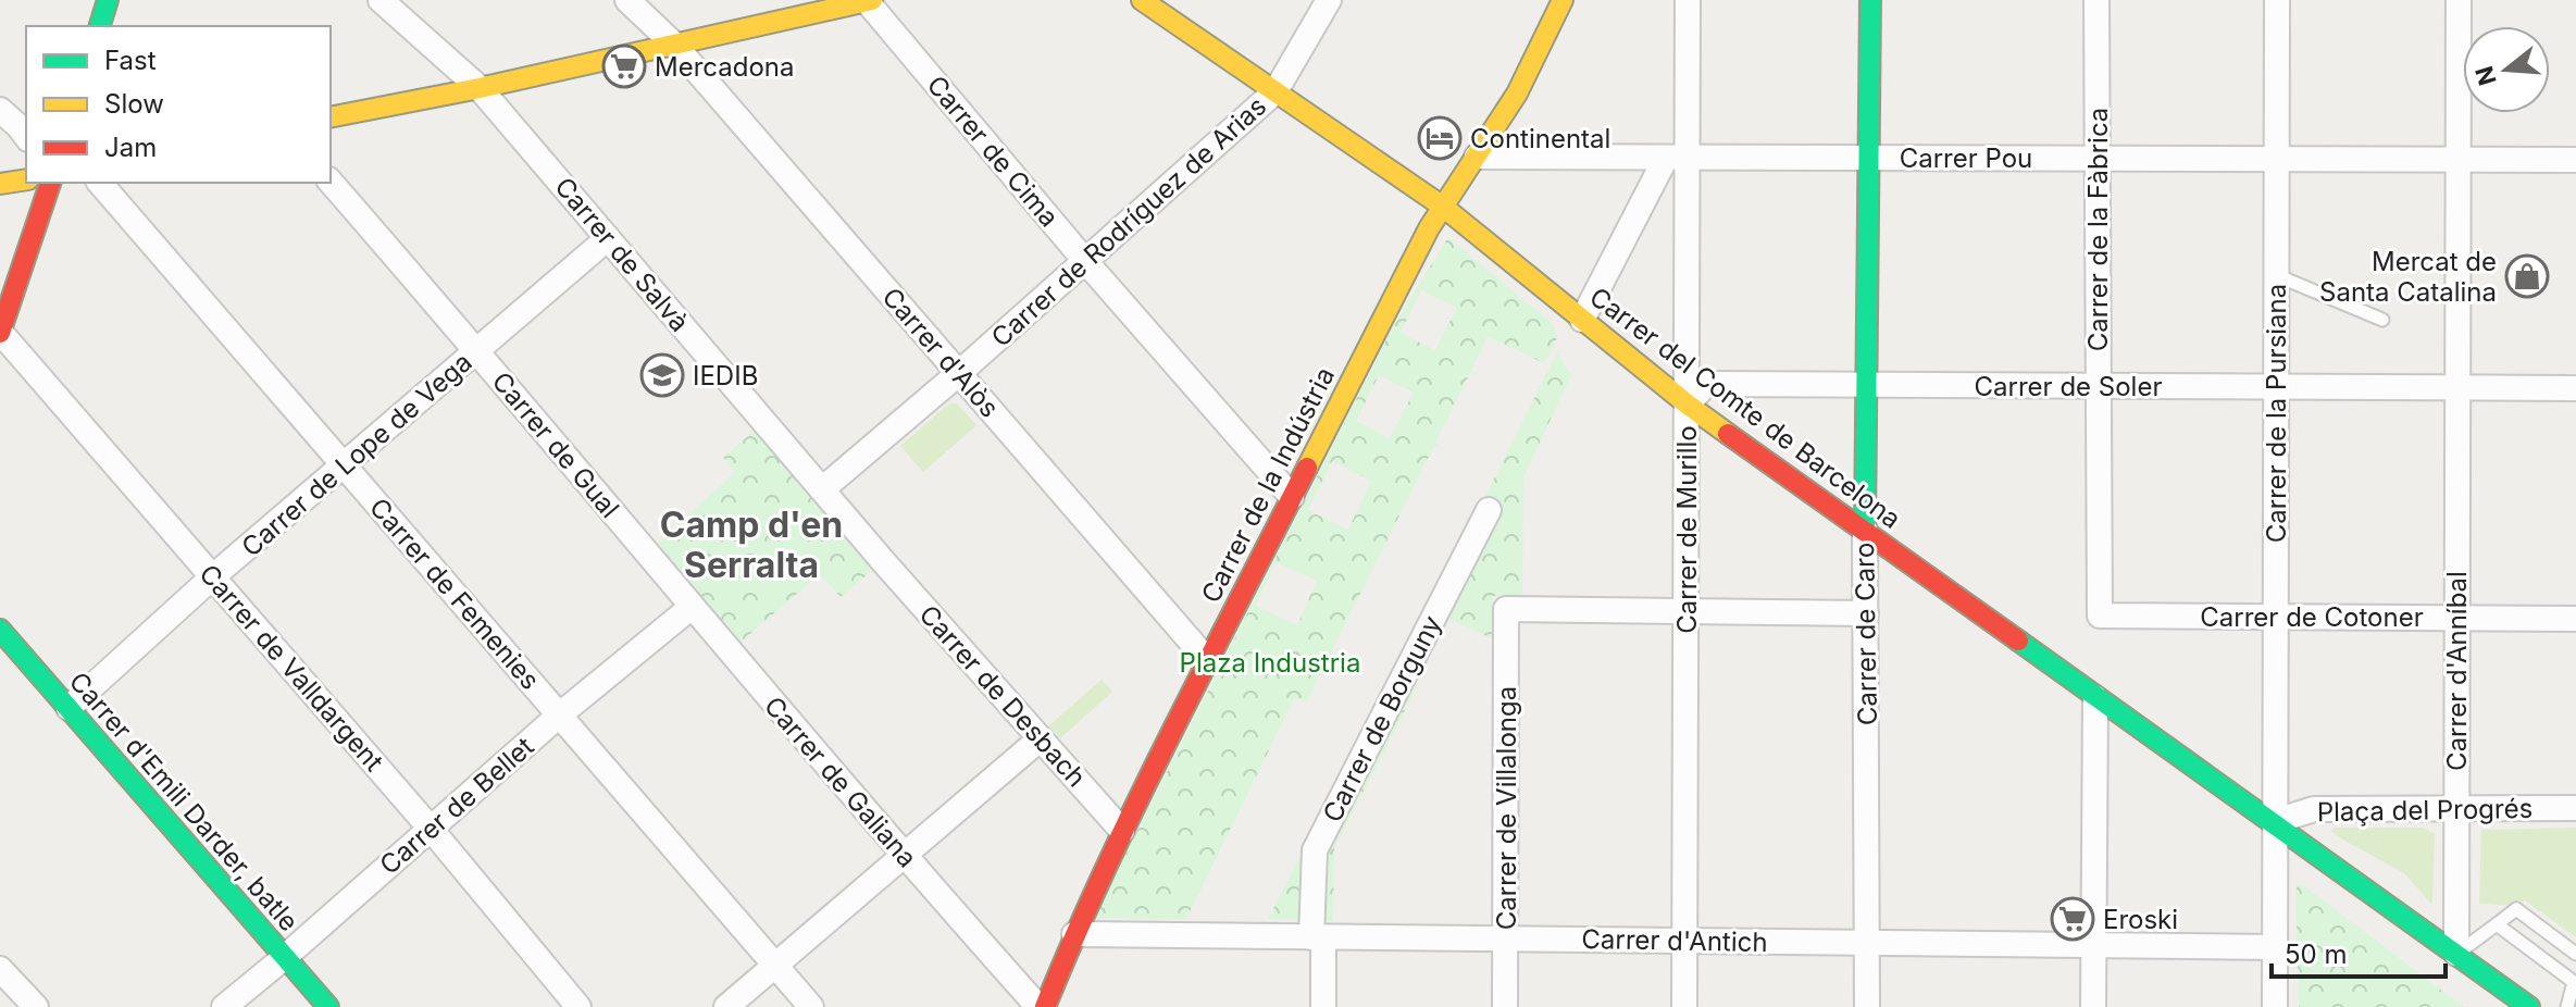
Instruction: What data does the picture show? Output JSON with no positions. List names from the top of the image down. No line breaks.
{"streets":{"street":["Carrer de Cima","Carrer Pou","Carrer de Rodríguez de Arias","Carrer de la Fàbrica","Carrer de Salvà","Carrer d'Alòs","Carrer de Soler","Carrer del Comte de Barcelona","Carrer de la Pursiana","Carrer de Gual","Carrer de Lope de Vega","Carrer de la Indústria","Carrer de Murillo","Carrer de Femenies","Carrer de Cotoner","Carrer de Caro","Carrer de Valldargent","Carrer d'Anníbal","Carrer de Desbach","Carrer de Borguny","Carrer de Galiana","Carrer d'Emili Darder, batle","Carrer de Bellet","Carrer de Villalonga","Plaça del Progrés","Carrer d'Antich"]},"crossings":[["Carrer de Cima","Carrer de Rodríguez de Arias"],["Carrer de Cima","Carrer de la Indústria"],["Carrer Pou","Carrer de la Fàbrica"],["Carrer Pou","Carrer de la Pursiana"],["Carrer Pou","Carrer de la Indústria"],["Carrer Pou","Carrer de Murillo"],["Carrer Pou","Carrer de Caro"],["Carrer Pou","Carrer d'Anníbal"],["Carrer de Rodríguez de Arias","Carrer de Salvà"],["Carrer de Rodríguez de Arias","Carrer d'Alòs"],["Carrer de Rodríguez de Arias","Carrer del Comte de Barcelona"],["Carrer de Rodríguez de Arias","Carrer de Desbach"],["Carrer de la Fàbrica","Carrer de Soler"],["Carrer de la Fàbrica","Carrer de Cotoner"],["Carrer de Salvà","Carrer de Lope de Vega"],["Carrer de Salvà","Carrer de Desbach"],["Carrer d'Alòs","Carrer de la Indústria"],["Carrer de Soler","Carrer del Comte de Barcelona"],["Carrer de Soler","Carrer de la Pursiana"],["Carrer de Soler","Carrer de Murillo"],["Carrer de Soler","Carrer de Caro"],["Carrer de Soler","Carrer d'Anníbal"],["Carrer del Comte de Barcelona","Carrer de la Pursiana"],["Carrer del Comte de Barcelona","Carrer de la Indústria"],["Carrer del Comte de Barcelona","Carrer de Murillo"],["Carrer del Comte de Barcelona","Carrer de Caro"],["Carrer del Comte de Barcelona","Plaça del Progrés"],["Carrer de la Pursiana","Carrer de Cotoner"],["Carrer de la Pursiana","Plaça del Progrés"],["Carrer de la Pursiana","Carrer d'Antich"],["Carrer de Gual","Carrer de Lope de Vega"],["Carrer de Gual","Carrer de Galiana"],["Carrer de Lope de Vega","Carrer de Femenies"],["Carrer de Lope de Vega","Carrer de Valldargent"],["Carrer de Lope de Vega","Carrer d'Emili Darder, batle"],["Carrer de la Indústria","Carrer de Desbach"],["Carrer de la Indústria","Carrer de Galiana"],["Carrer de la Indústria","Carrer d'Antich"],["Carrer de Murillo","Carrer de Villalonga"],["Carrer de Murillo","Carrer d'Antich"],["Carrer de Femenies","Carrer de Bellet"],["Carrer de Cotoner","Carrer d'Anníbal"],["Carrer de Caro","Carrer d'Antich"],["Carrer de Valldargent","Carrer de Bellet"],["Carrer d'Anníbal","Plaça del Progrés"],["Carrer de Borguny","Carrer d'Antich"],["Carrer de Galiana","Carrer de Bellet"],["Carrer d'Emili Darder, batle","Carrer de Bellet"],["Carrer de Villalonga","Carrer d'Antich"]],"districts":["Camp d'en Serralta"],"parks":["Plaza Industria"],"places":{"supermarket":["Mercadona","Eroski"],"hotel":["Continental"],"shop":["Mercat de Santa Catalina"],"school or university":["IEDIB"]},"legend":["Fast","Slow","Jam"],"scale_bar":"50 m","north":"left"}
